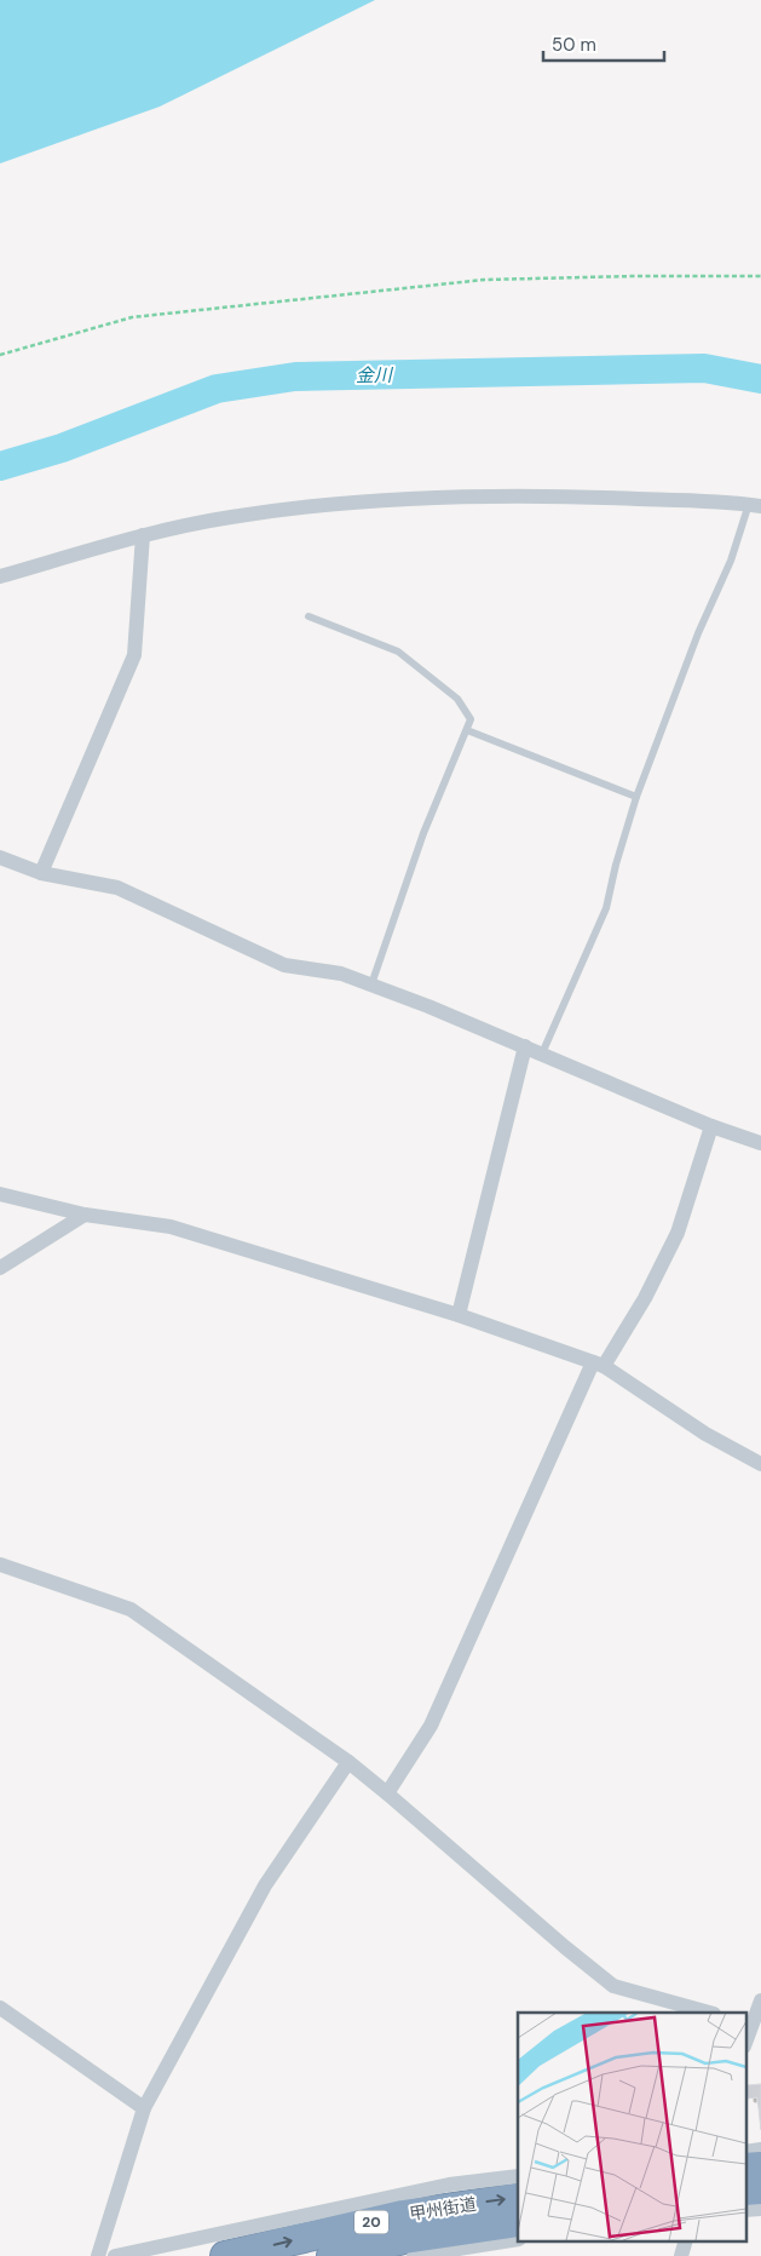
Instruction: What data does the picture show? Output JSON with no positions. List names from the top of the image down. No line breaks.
{"streets":{"highway":["甲州街道","20"]},"water":["金川"],"scale_bar":"50 m"}
